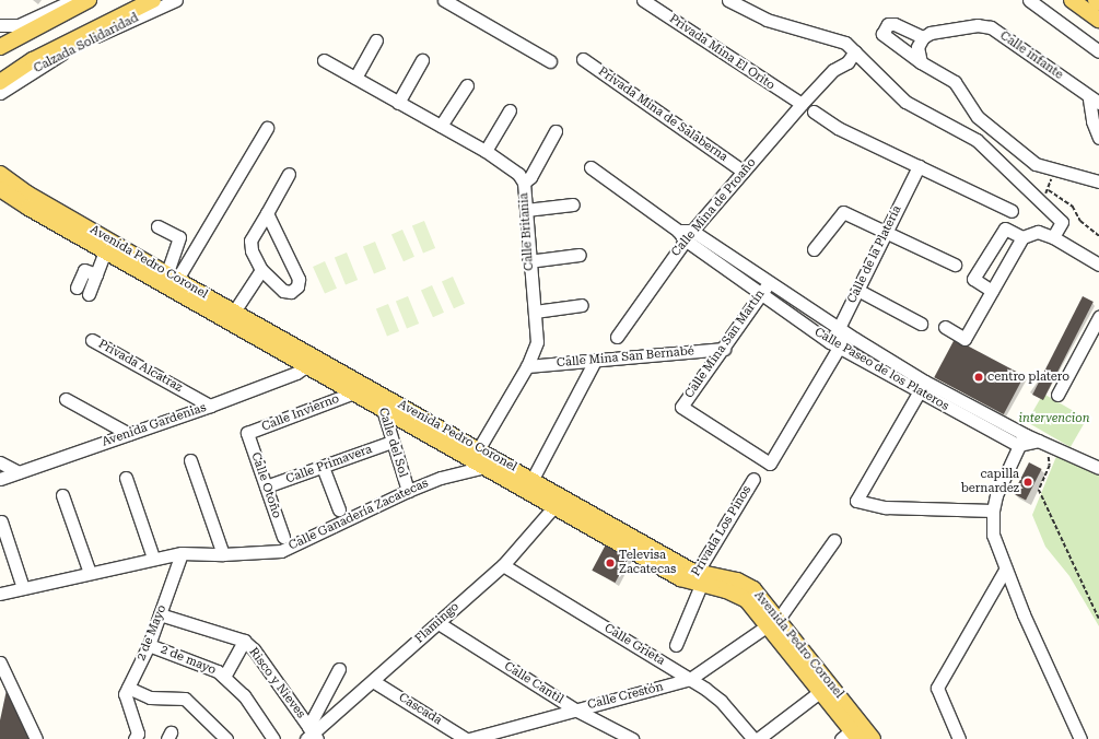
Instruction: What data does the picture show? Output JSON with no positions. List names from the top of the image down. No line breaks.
{"streets":{"main road":["Calzada Solidaridad","Avenida Pedro Coronel"],"street":["Privada Mina El Orito","Calle infante","Privada Mina de Salaberna","Calle Mina de Proaño","Calle Britania","Calle de la Platería","Calle Mina San Martín","Calle Mina San Bernabé","Privada Alcatraz","Calle Paseo de los Plateros","Calle Invierno","Avenida Gardenias","Calle del Sol","Calle Primavera","Calle Otoño","Calle Ganadería Zacatecas","Privada Los Pinos","Flamingo","2 de Mayo","Calle Grieta","2 de mayo","Risco y Nieves","Calle Cantil","Calle Crestón","Cascada"]},"crossings":[["Privada Mina El Orito","Calle Mina de Proaño"],["Privada Mina de Salaberna","Calle Mina de Proaño"],["Calle Mina de Proaño","Calle Paseo de los Plateros"],["Calle Britania","Avenida Pedro Coronel"],["Calle Britania","Calle Mina San Bernabé"],["Calle de la Platería","Calle Mina San Martín"],["Calle de la Platería","Calle Paseo de los Plateros"],["Avenida Pedro Coronel","Calle Invierno"],["Avenida Pedro Coronel","Avenida Gardenias"],["Avenida Pedro Coronel","Calle del Sol"],["Avenida Pedro Coronel","Calle Ganadería Zacatecas"],["Avenida Pedro Coronel","Privada Los Pinos"],["Avenida Pedro Coronel","Flamingo"],["Avenida Pedro Coronel","Calle Crestón"],["Calle Mina San Martín","Calle Mina San Bernabé"],["Calle Mina San Martín","Calle Paseo de los Plateros"],["Privada Alcatraz","Avenida Gardenias"],["Calle Invierno","Calle Otoño"],["Calle del Sol","Calle Primavera"],["Calle del Sol","Calle Ganadería Zacatecas"],["Calle Primavera","Calle Otoño"],["Calle Ganadería Zacatecas","2 de Mayo"],["Flamingo","Calle Grieta"],["Flamingo","Risco y Nieves"],["Flamingo","Calle Cantil"],["Flamingo","Cascada"],["2 de Mayo","2 de mayo"],["2 de Mayo","Risco y Nieves"],["Calle Grieta","Calle Crestón"],["Calle Cantil","Calle Crestón"]],"parks":["intervencion"],"places":["centro platero","capilla bernardez","Televisa Zacatecas"]}
